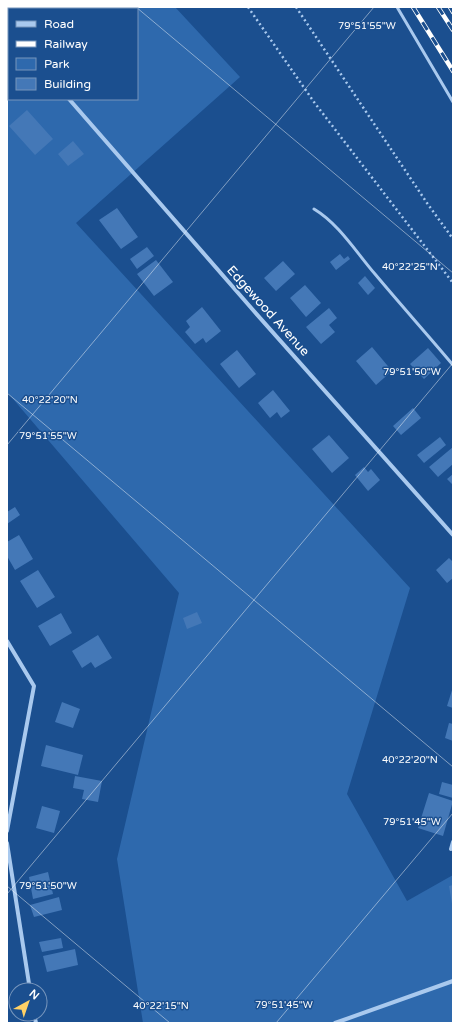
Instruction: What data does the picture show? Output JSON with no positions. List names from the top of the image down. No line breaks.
{"streets":{"street":["Edgewood Avenue"]},"legend":["Road","Railway","Park","Building"],"north":"top right","coordinates":["79°51'55\"W","40°22'25\"N","79°51'50\"W","40°22'20\"N","79°51'45\"W","40°22'15\"N"]}
